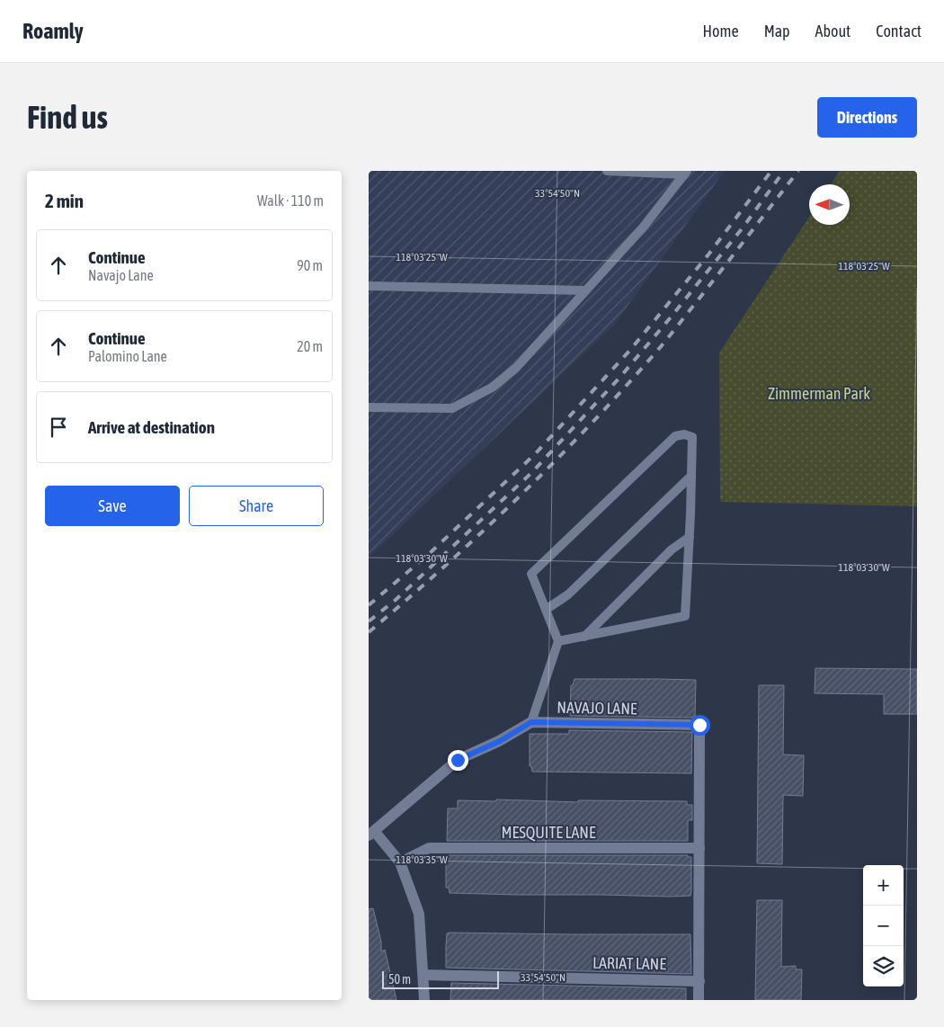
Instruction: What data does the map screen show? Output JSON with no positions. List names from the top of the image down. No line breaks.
{"streets":{"street":["NAVAJO LANE","MESQUITE LANE","LARIAT LANE"]},"crossings":[["NAVAJO LANE","MESQUITE LANE"]],"parks":["Zimmerman Park"],"scale_bar":"50 m","north":"left","page":{"header":"Roamly","nav":["Home","Map","About","Contact"],"buttons":["Directions",["Save","Share"]],"title":"Find us","heading":["2 min","Walk · 110 m"],"list":[["Continue","Navajo Lane","90 m"],["Continue","Palomino Lane","20 m"],"Arrive at destination"],"map_buttons":["+","−"],"scale":"50 m"},"coordinates":["33°54'50\"N","118°03'25\"W","118°03'30\"W","118°03'35\"W"]}
